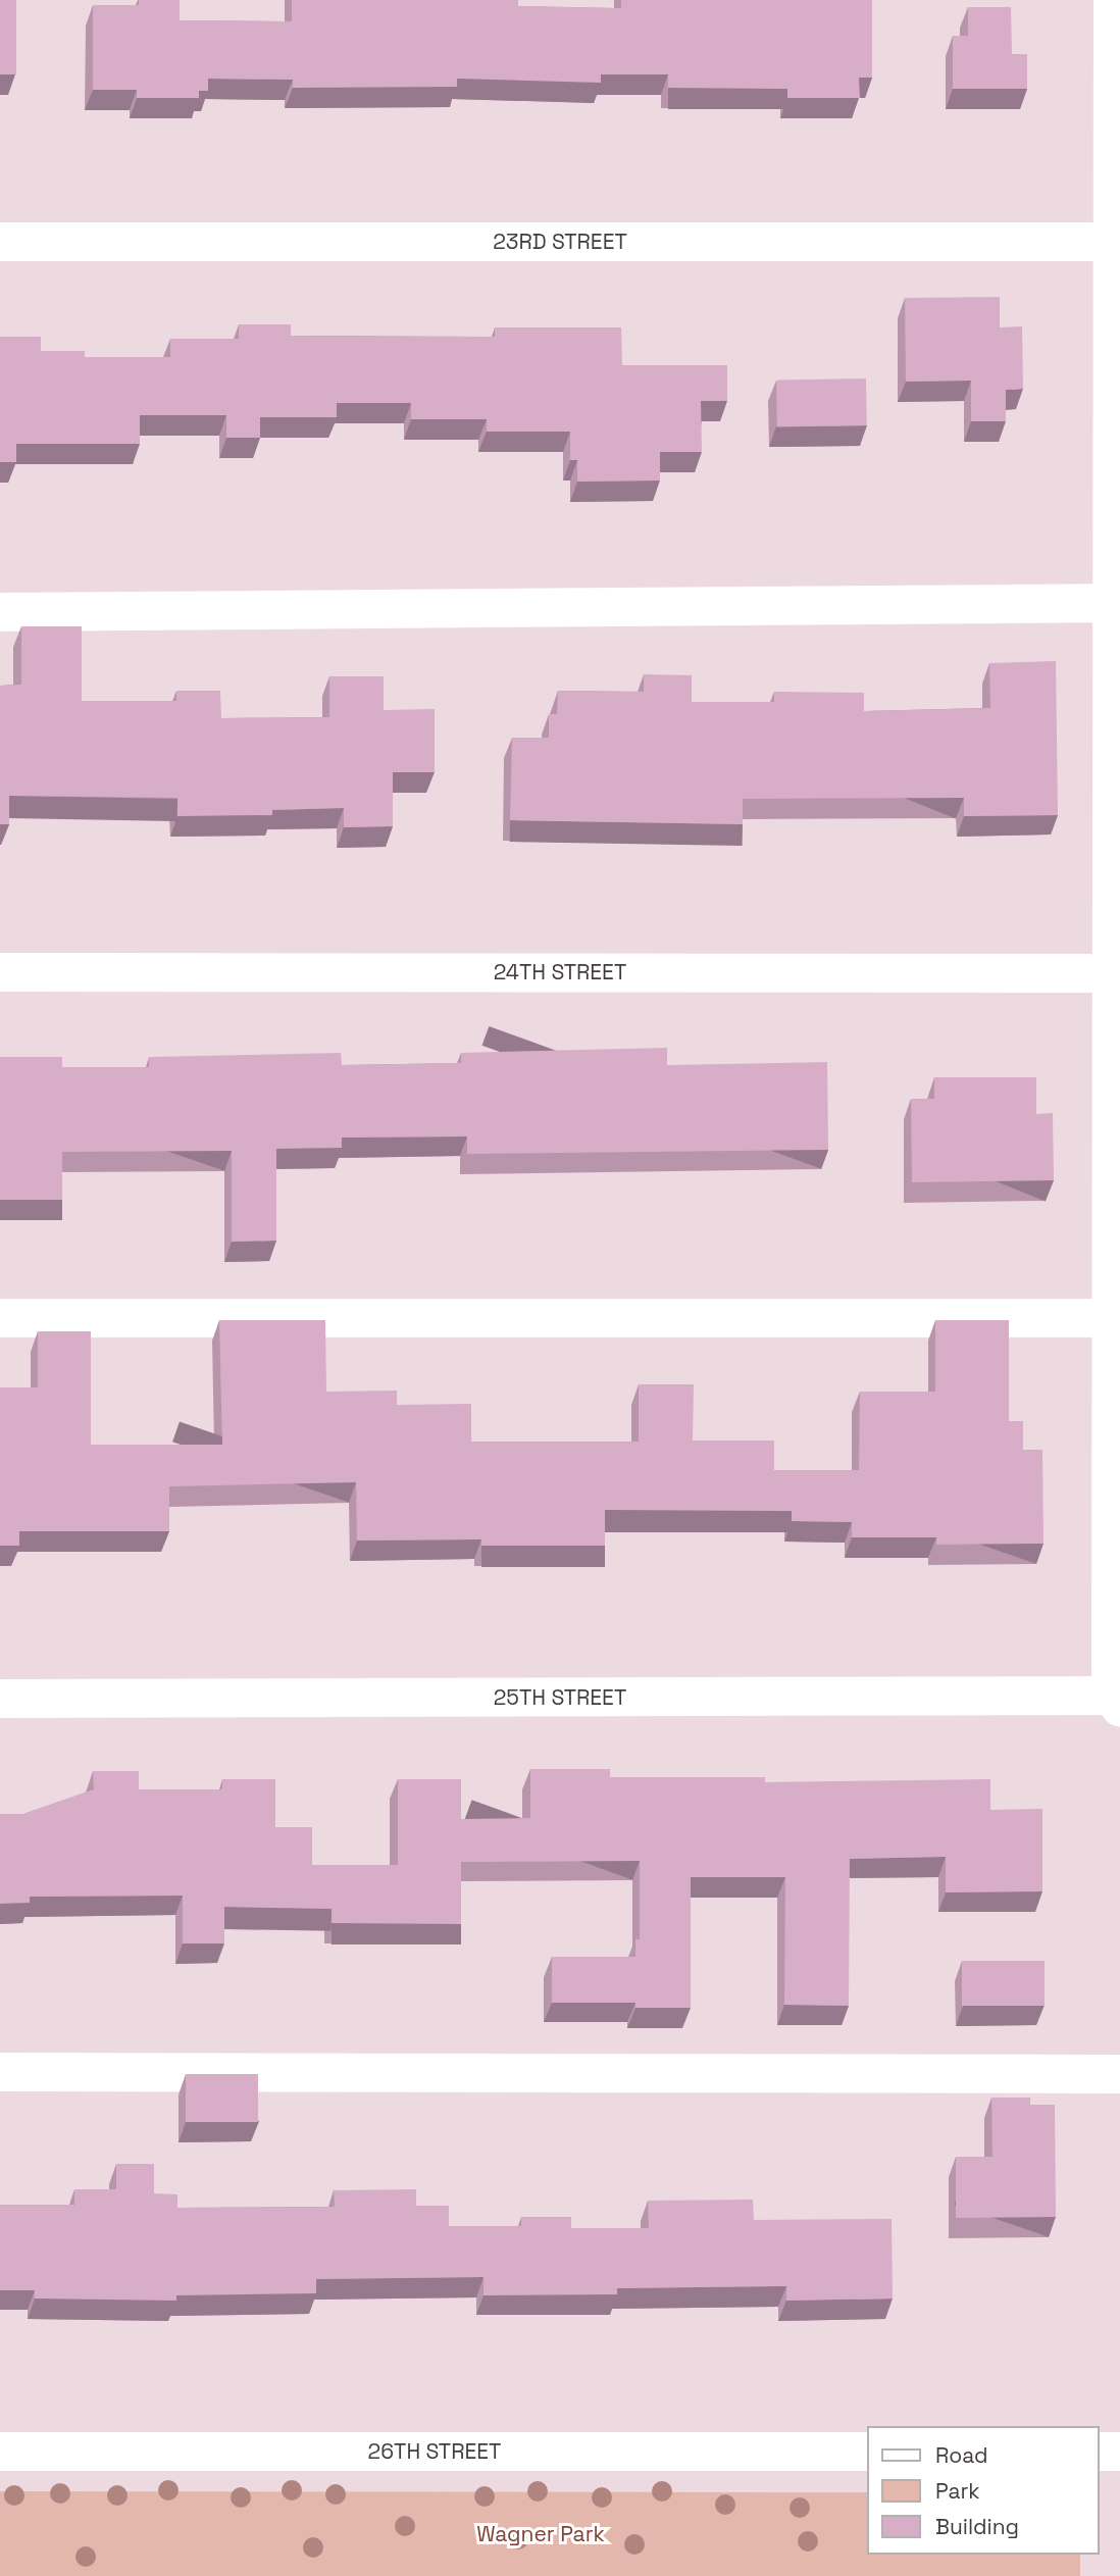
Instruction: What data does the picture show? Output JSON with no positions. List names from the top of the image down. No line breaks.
{"streets":{"street":["23RD STREET","24TH STREET","25TH STREET","26TH STREET"]},"parks":["Wagner Park"],"legend":["Road","Park","Building"]}
